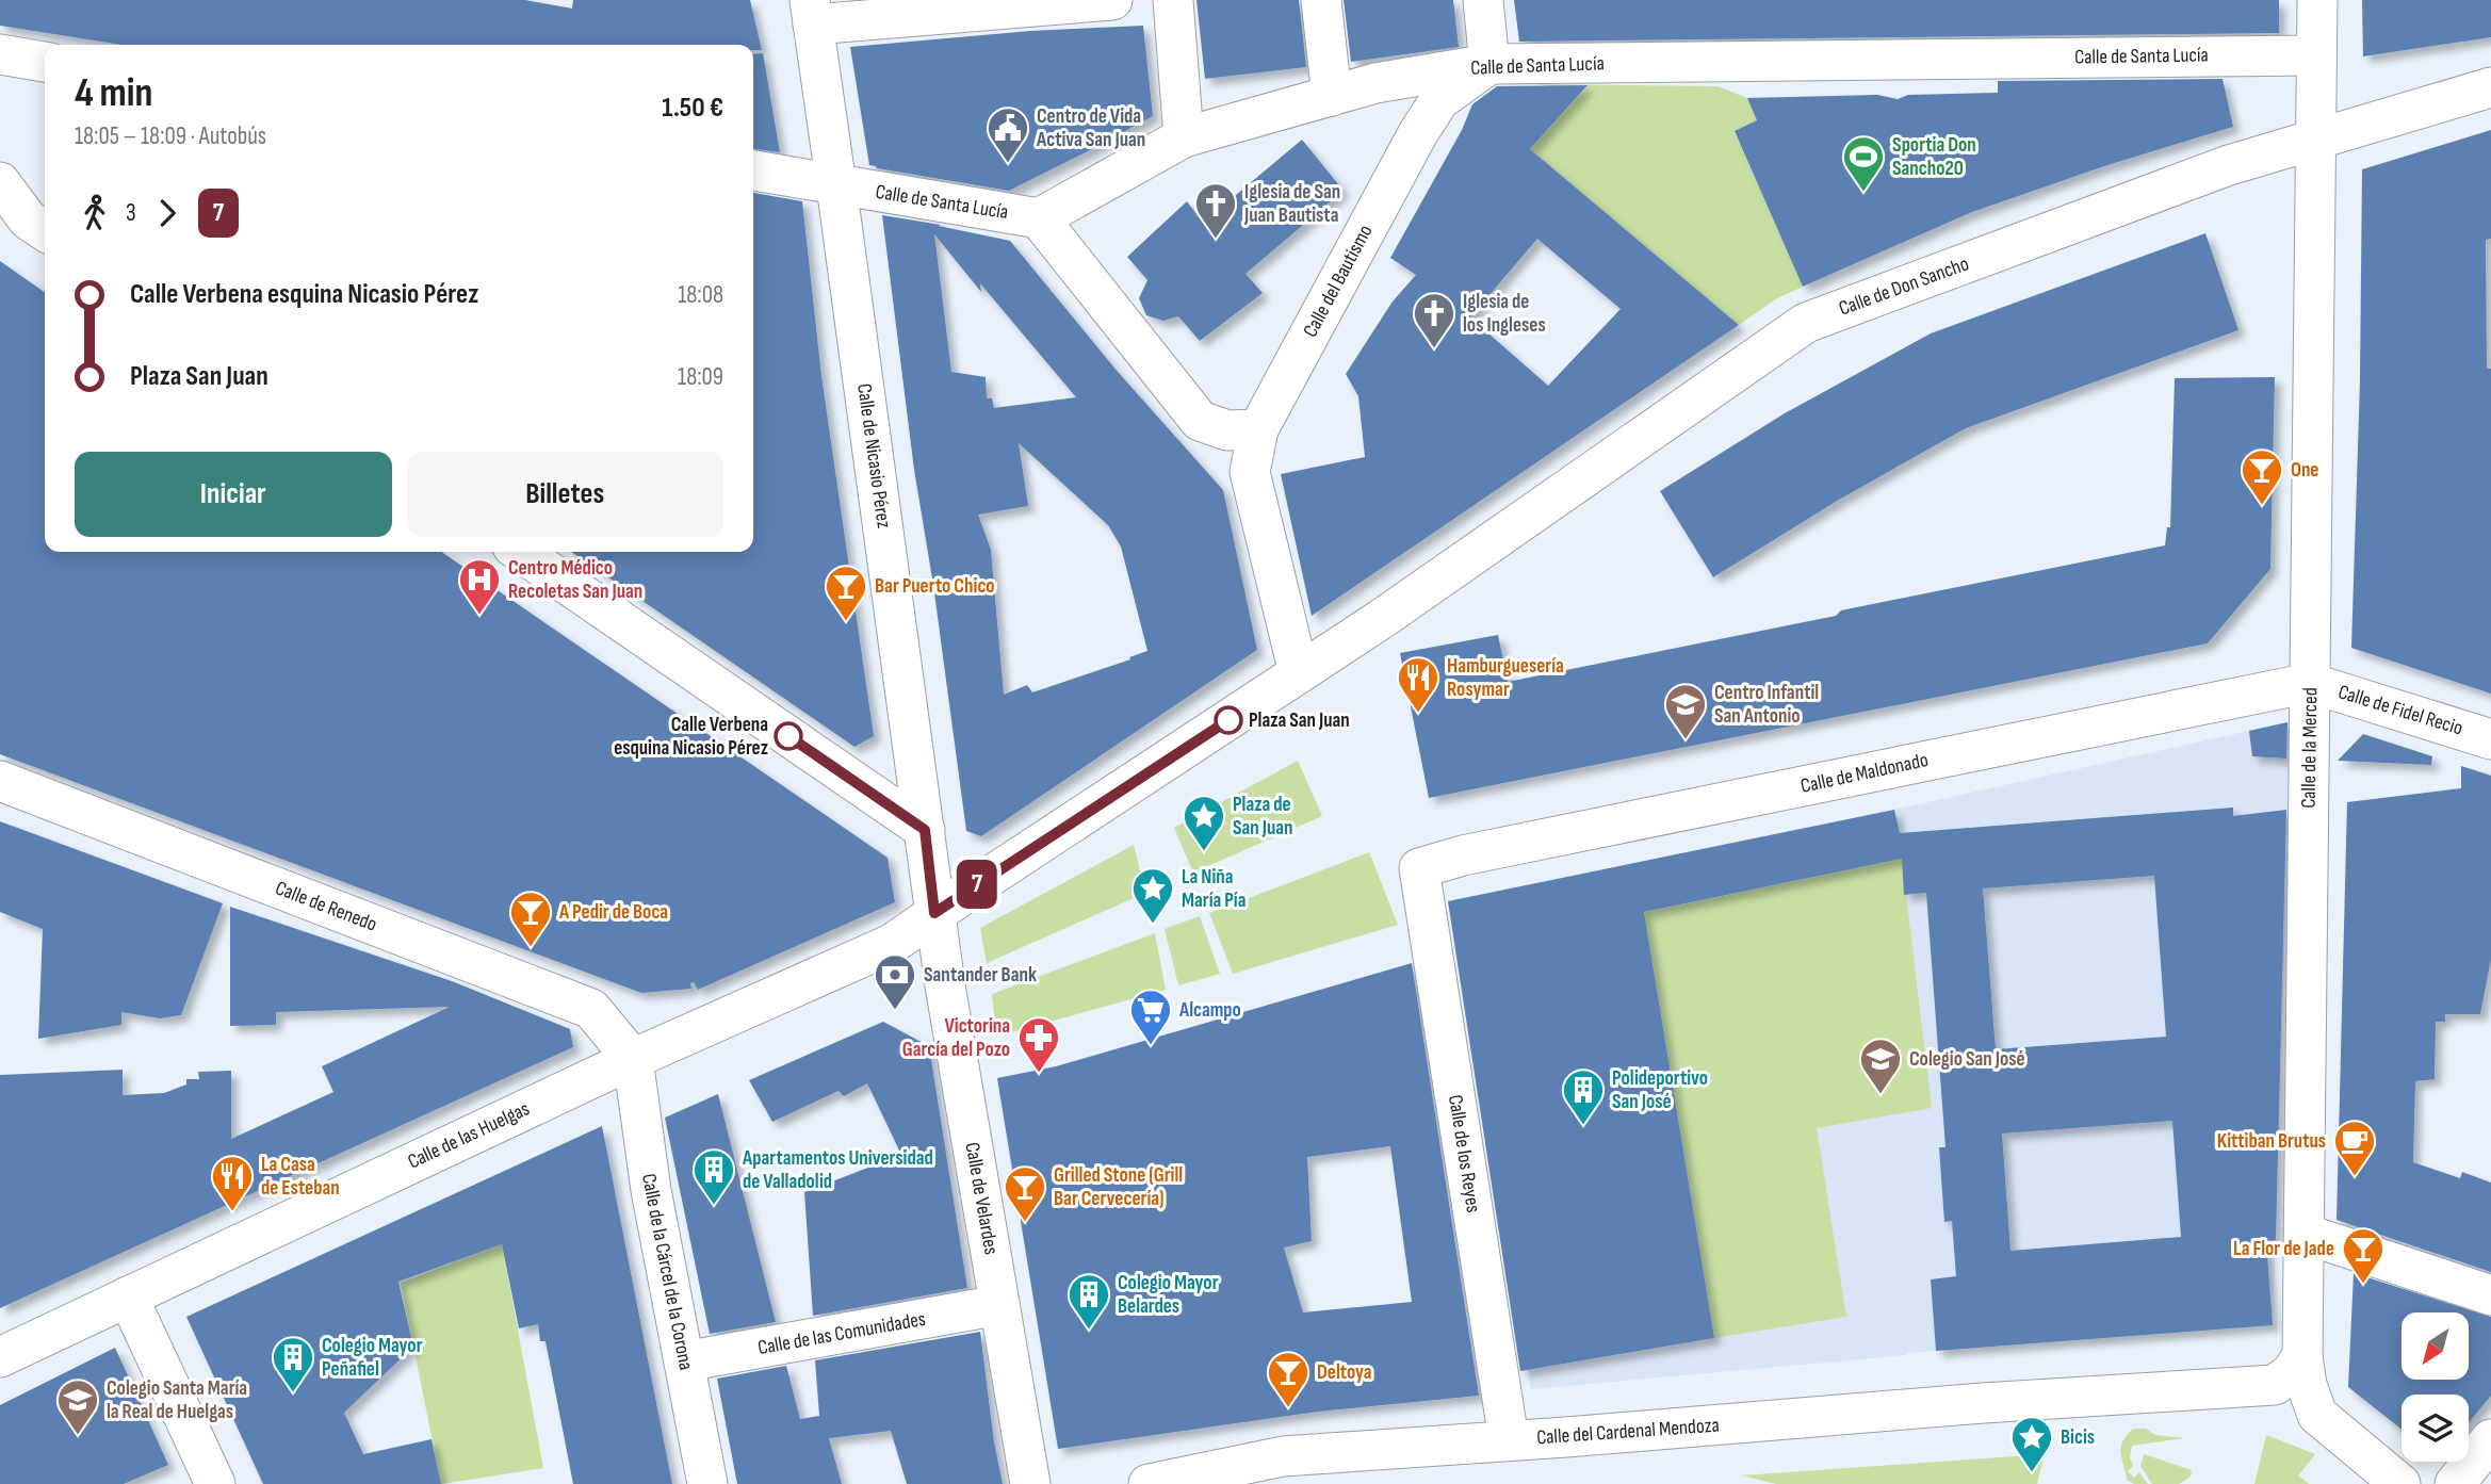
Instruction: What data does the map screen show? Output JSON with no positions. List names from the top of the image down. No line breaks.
{"streets":{"street":["Calle de Santa Lucía","Calle del Bautismo","Calle de Don Sancho","Calle de Nicasio Pérez","Calle de Fidel Recio","Calle de la Merced","Calle de Maldonado","Calle de Renedo","Calle de las Huelgas","Calle de los Reyes","Calle de Velardes","Calle de la Cárcel de la Corona","Calle de las Comunidades","Calle del Cardenal Mendoza"]},"crossings":[["Calle de Santa Lucía","Calle del Bautismo"],["Calle de Santa Lucía","Calle de Nicasio Pérez"],["Calle de Santa Lucía","Calle de la Merced"],["Calle del Bautismo","Calle de Don Sancho"],["Calle de Don Sancho","Calle de la Merced"],["Calle de Nicasio Pérez","Calle de las Huelgas"],["Calle de Nicasio Pérez","Calle de Velardes"],["Calle de Fidel Recio","Calle de la Merced"],["Calle de Fidel Recio","Calle de Maldonado"],["Calle de la Merced","Calle de Maldonado"],["Calle de la Merced","Calle del Cardenal Mendoza"],["Calle de Maldonado","Calle de los Reyes"],["Calle de Renedo","Calle de las Huelgas"],["Calle de Renedo","Calle de la Cárcel de la Corona"],["Calle de las Huelgas","Calle de Velardes"],["Calle de las Huelgas","Calle de la Cárcel de la Corona"],["Calle de los Reyes","Calle del Cardenal Mendoza"],["Calle de Velardes","Calle de las Comunidades"],["Calle de la Cárcel de la Corona","Calle de las Comunidades"]],"places":{"public building":["Centro de Vida Activa San Juan"],"sports":["Sportia Don Sancho20"],"church":["Iglesia de San Juan Bautista","Iglesia de los Ingleses"],"bar":["One","Bar Puerto Chico","A Pedir de Boca","Grilled Stone (Grill Bar Cervecería)","La Flor de Jade","Deltoya"],"hospital":["Centro Médico Recoletas San Juan"],"restaurant":["Hamburguesería Rosymar","La Casa de Esteban"],"other":["Plaza San Juan","Calle Verbena esquina Nicasio Pérez"],"school or university":["Centro Infantil San Antonio","Colegio San José","Colegio Santa María la Real de Huelgas"],"place":["Plaza de San Juan","La Niña María Pía","Bicis"],"bank":["Santander Bank"],"supermarket":["Alcampo"],"pharmacy":["Victorina García del Pozo"],"building":["Polideportivo San José","Apartamentos Universidad de Valladolid","Colegio Mayor Belardes","Colegio Mayor Peñafiel"],"cafe":["Kittiban Brutus"]},"lines":["bus line 7"],"north":"bottom left","page":{"on_map":"7","heading":["4 min","18:05 – 18:09 · Autobús","1.50 €"],"legs":["3","7"],"list":[{"name":"Calle Verbena esquina Nicasio Pérez","value":"18:08"},{"name":"Plaza San Juan","value":"18:09"}],"buttons":["Iniciar","Billetes"]}}
